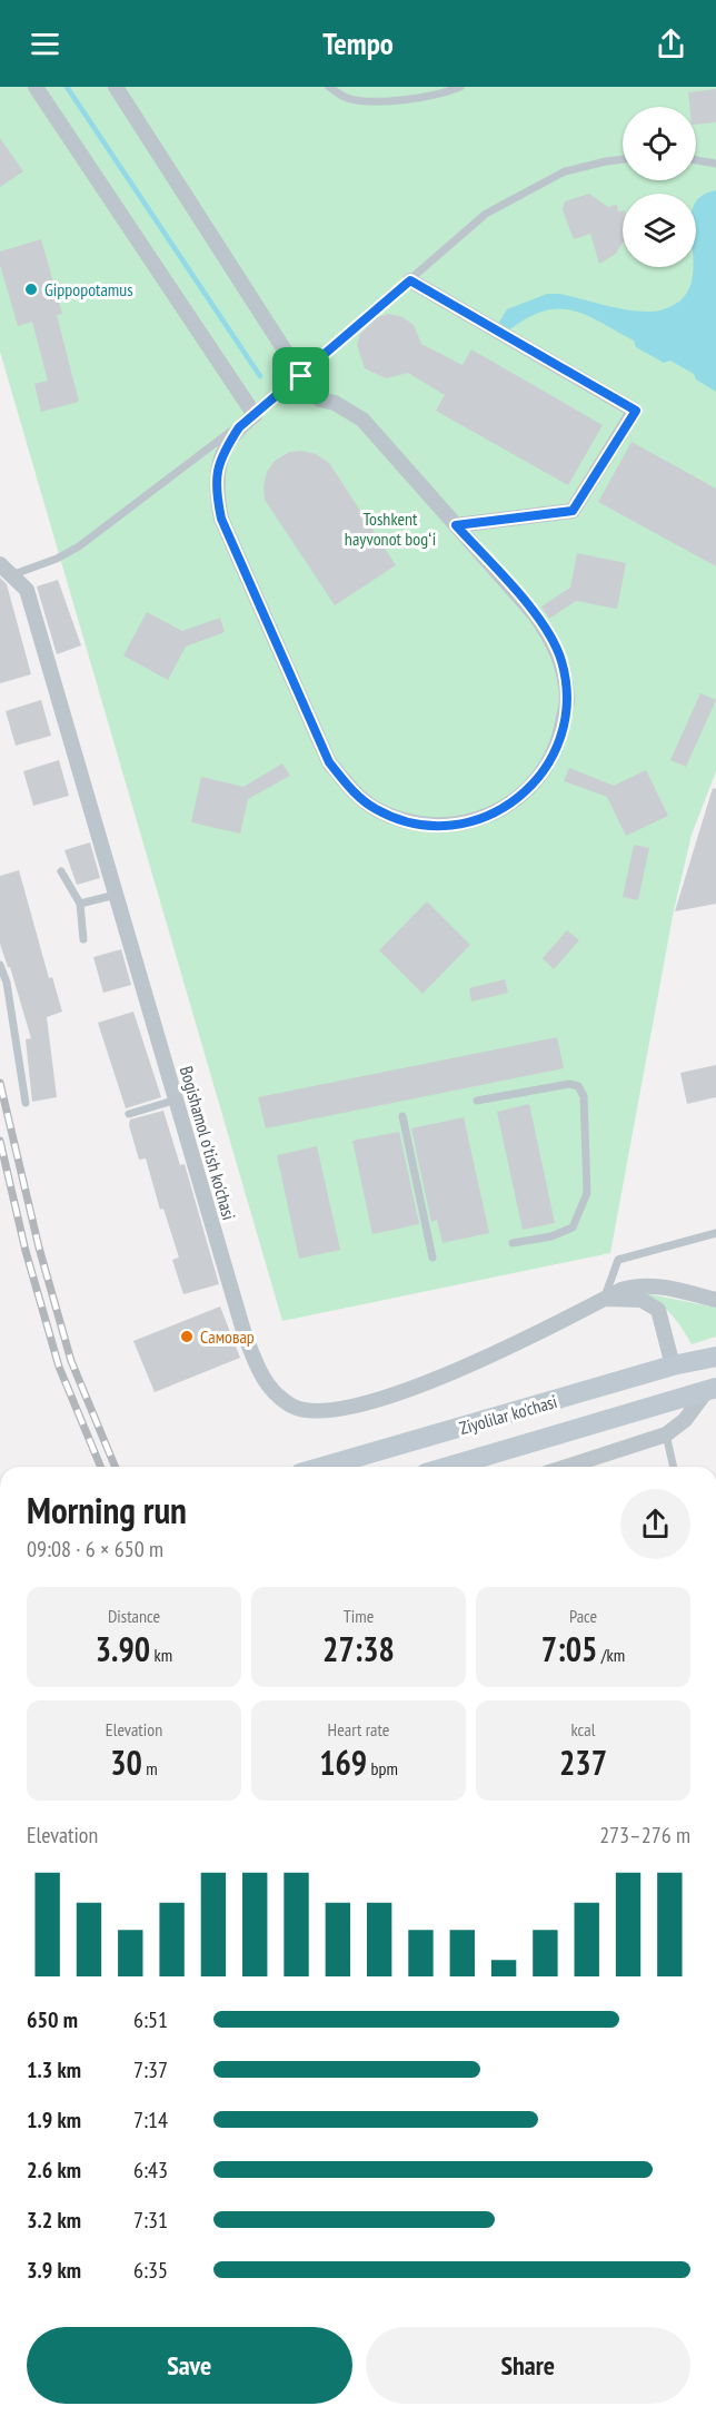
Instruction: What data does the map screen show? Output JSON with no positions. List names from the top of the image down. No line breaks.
{"streets":{"main road":["Ziyolilar ko'chasi"],"street":["Bogishamol o'tish ko'chasi"]},"crossings":[["Bogishamol o'tish ko'chasi","Ziyolilar ko'chasi"]],"parks":["Toshkent hayvonot bogʻi"],"places":["Gippopotamus","Самовар"],"page":{"header":"Tempo","heading":["Morning run","09:08 · 6 × 650 m"],"stats":[["Distance","3.90 km"],["Time","27:38"],["Pace","7:05 /km"],["Elevation","30 m"],["Heart rate","169 bpm"],["kcal","237"]],"chart":["Elevation","273–276 m"],"list":[{"name":"650 m","note":"6:51"},{"name":"1.3 km","note":"7:37"},{"name":"1.9 km","note":"7:14"},{"name":"2.6 km","note":"6:43"},{"name":"3.2 km","note":"7:31"},{"name":"3.9 km","note":"6:35"}],"buttons":["Save","Share"]}}
